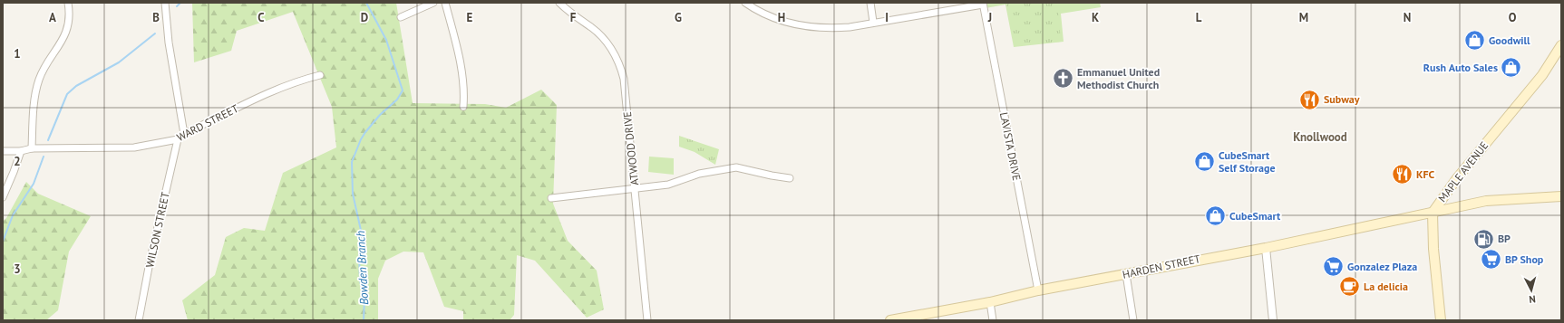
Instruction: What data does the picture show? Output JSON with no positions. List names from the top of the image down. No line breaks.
{"streets":{"main road":["MAPLE AVENUE","HARDEN STREET"],"street":["WARD STREET","LAVISTA DRIVE","ATWOOD DRIVE","WILSON STREET"]},"crossings":[["WARD STREET","WILSON STREET"],["LAVISTA DRIVE","HARDEN STREET"],["MAPLE AVENUE","HARDEN STREET"]],"districts":["Knollwood"],"water":["Bowden Branch"],"places":{"shop":["Goodwill","Rush Auto Sales","CubeSmart Self Storage","CubeSmart"],"church":["Emmanuel United Methodist Church"],"restaurant":["Subway","KFC"],"fuel station":["BP"],"supermarket":["BP Shop","Gonzalez Plaza"],"cafe":["La delicia"]},"north":"bottom","grid":{"columns":["A","B","C","D","E","F","G","H","I","J","K","L","M","N","O"],"rows":["1","2","3"]}}
